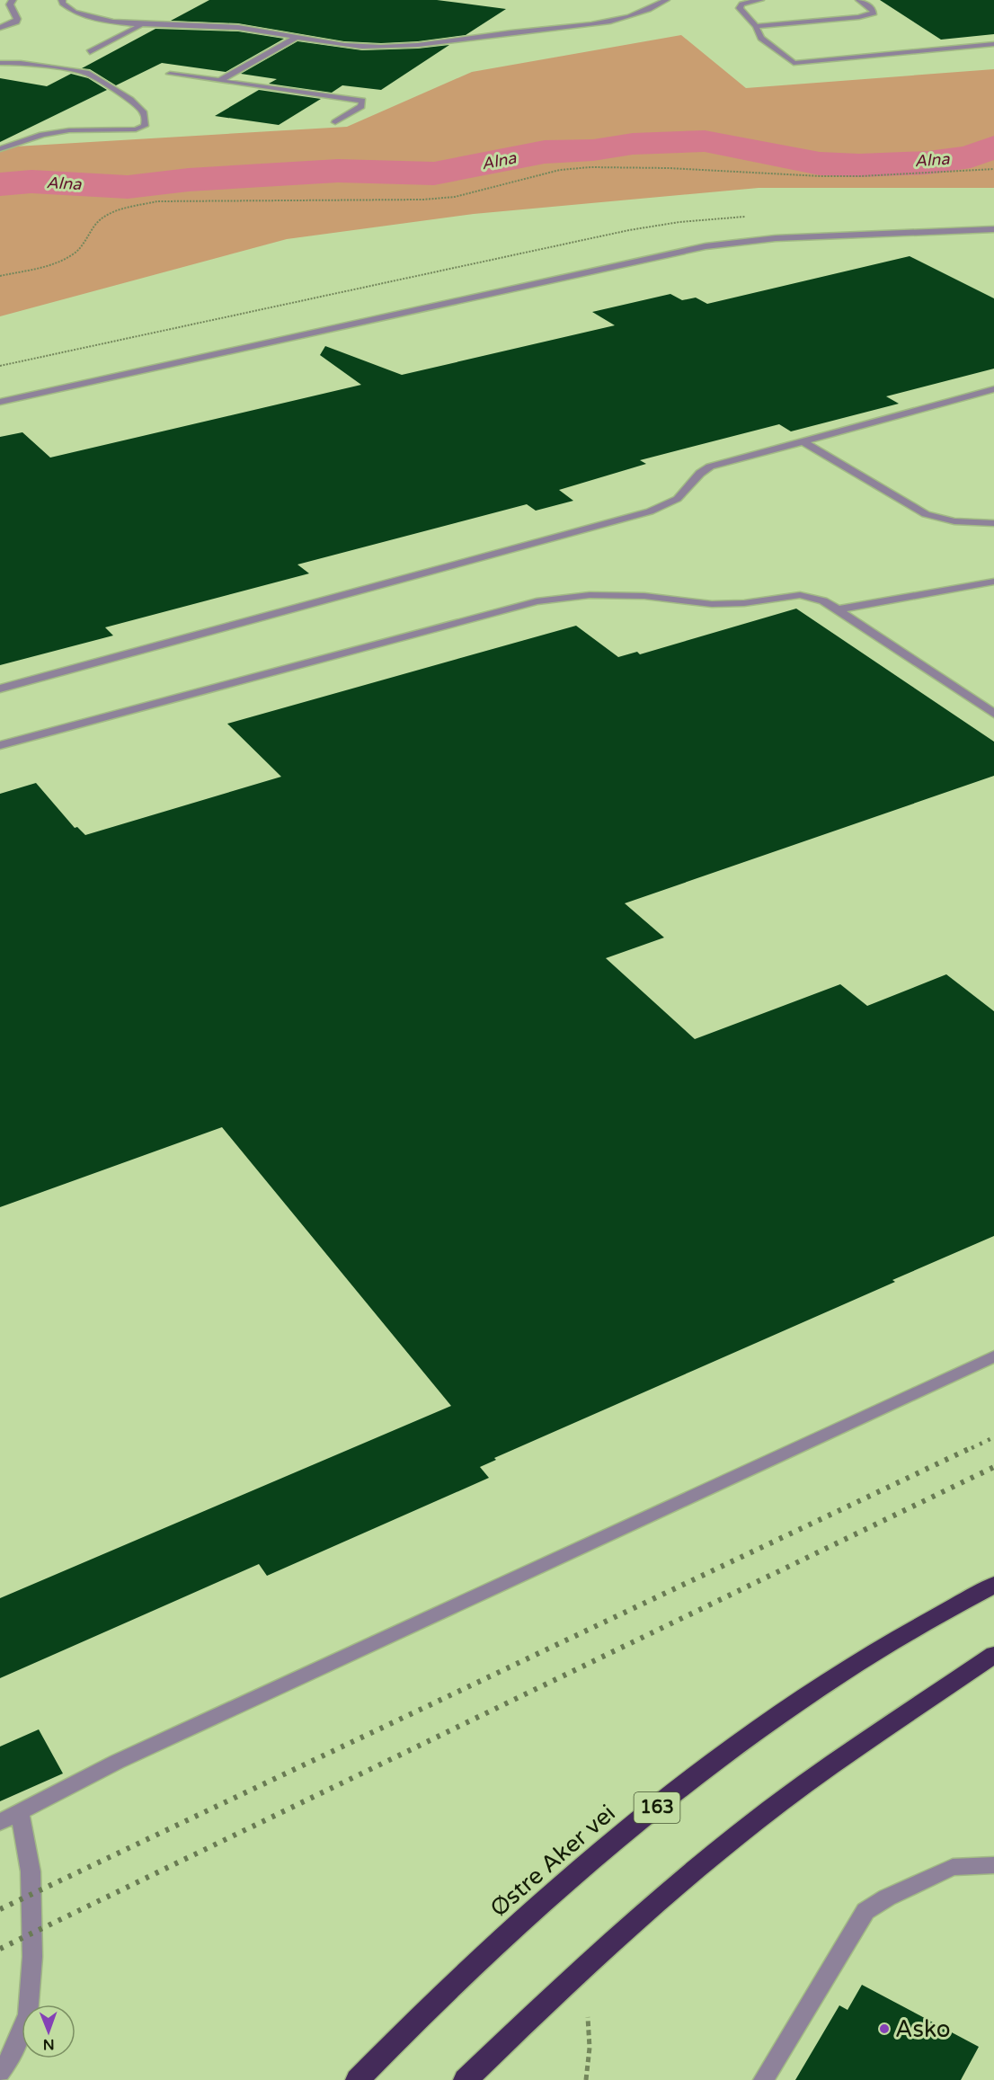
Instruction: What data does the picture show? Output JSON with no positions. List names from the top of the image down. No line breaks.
{"streets":{"highway":["163","Østre Aker vei"]},"water":["Alna"],"places":["Asko"],"north":"bottom"}
